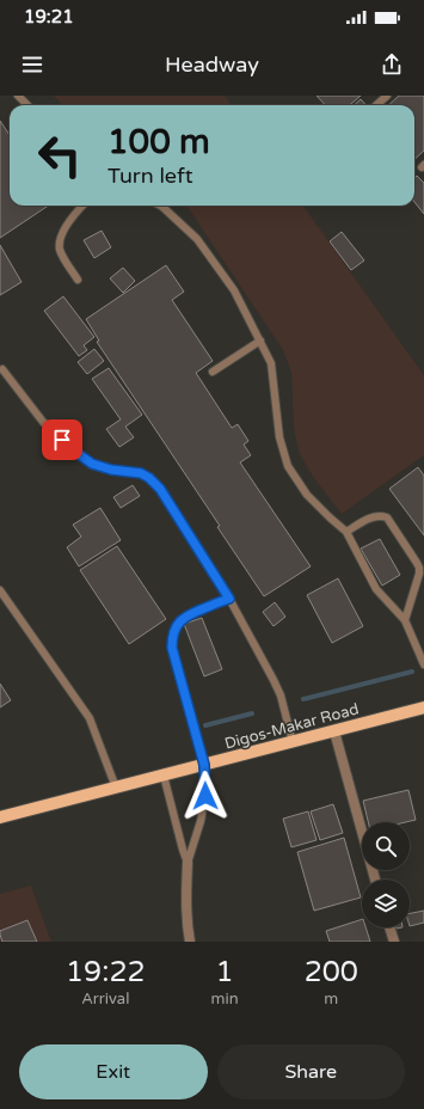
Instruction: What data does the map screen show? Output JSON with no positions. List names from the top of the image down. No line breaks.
{"streets":{"main road":["Digos-Makar Road"]},"page":{"status":"19:21","header":"Headway","turn":["100 m","Turn left"],"eta":["19:22","Arrival","1","min","200","m"],"buttons":["Exit","Share"]}}
